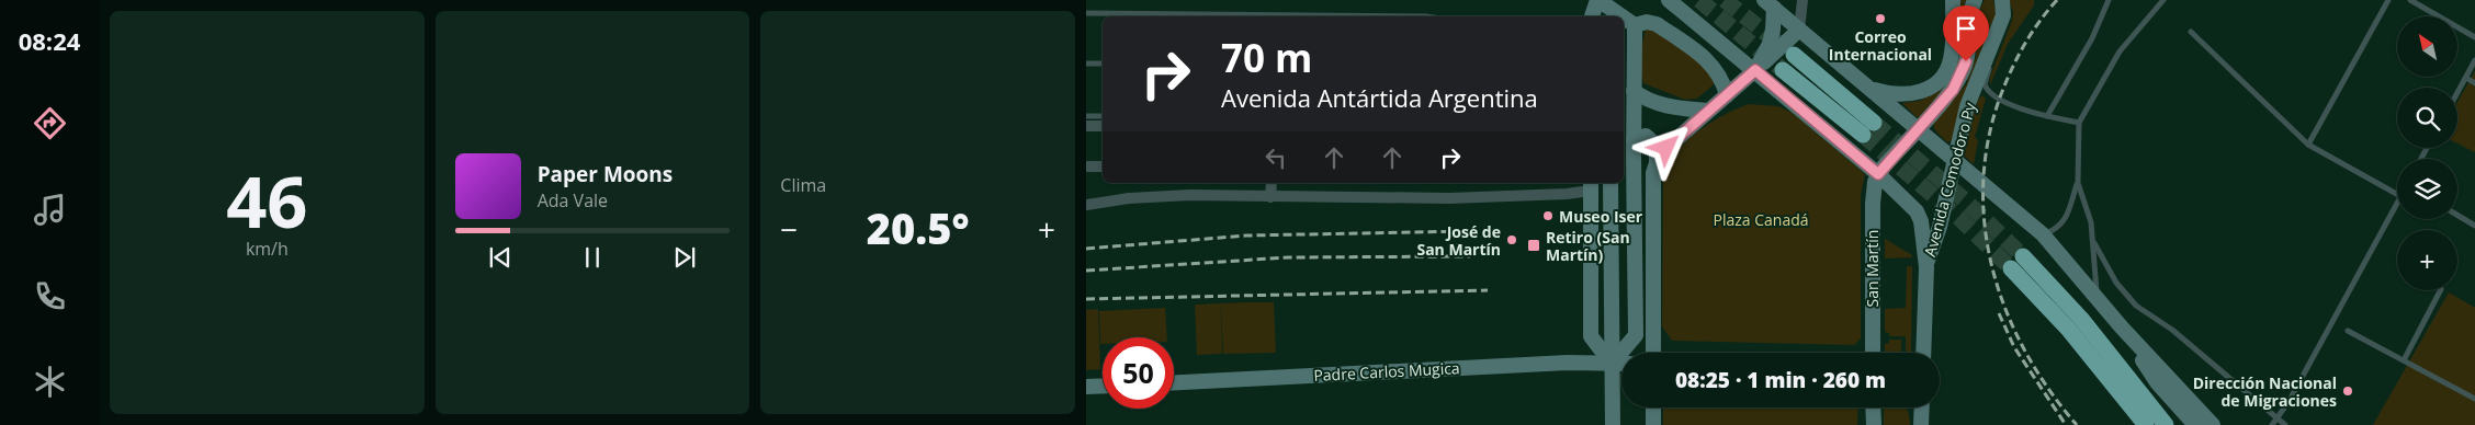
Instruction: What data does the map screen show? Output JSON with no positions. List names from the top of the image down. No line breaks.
{"streets":{"main road":["Avenida Comodoro Py","San Martín","Padre Carlos Mugica"]},"crossings":[["Avenida Comodoro Py","San Martín"]],"parks":["Plaza Canadá"],"places":{"other":["Correo Internacional","Museo Iser","José de San Martín","Dirección Nacional de Migraciones"],"transit":["Retiro (San Martín)"]},"north":"top left","page":{"tabs":"08:24","tile":[["46","km/h"],"Clima"],"map_buttons":"+","turn":["70 m","Avenida Antártida Argentina"],"song":["Paper Moons","Ada Vale"],"heat":["−","20.5°","+"],"limit":"50","trip":"08:25 · 1 min · 260 m"}}
